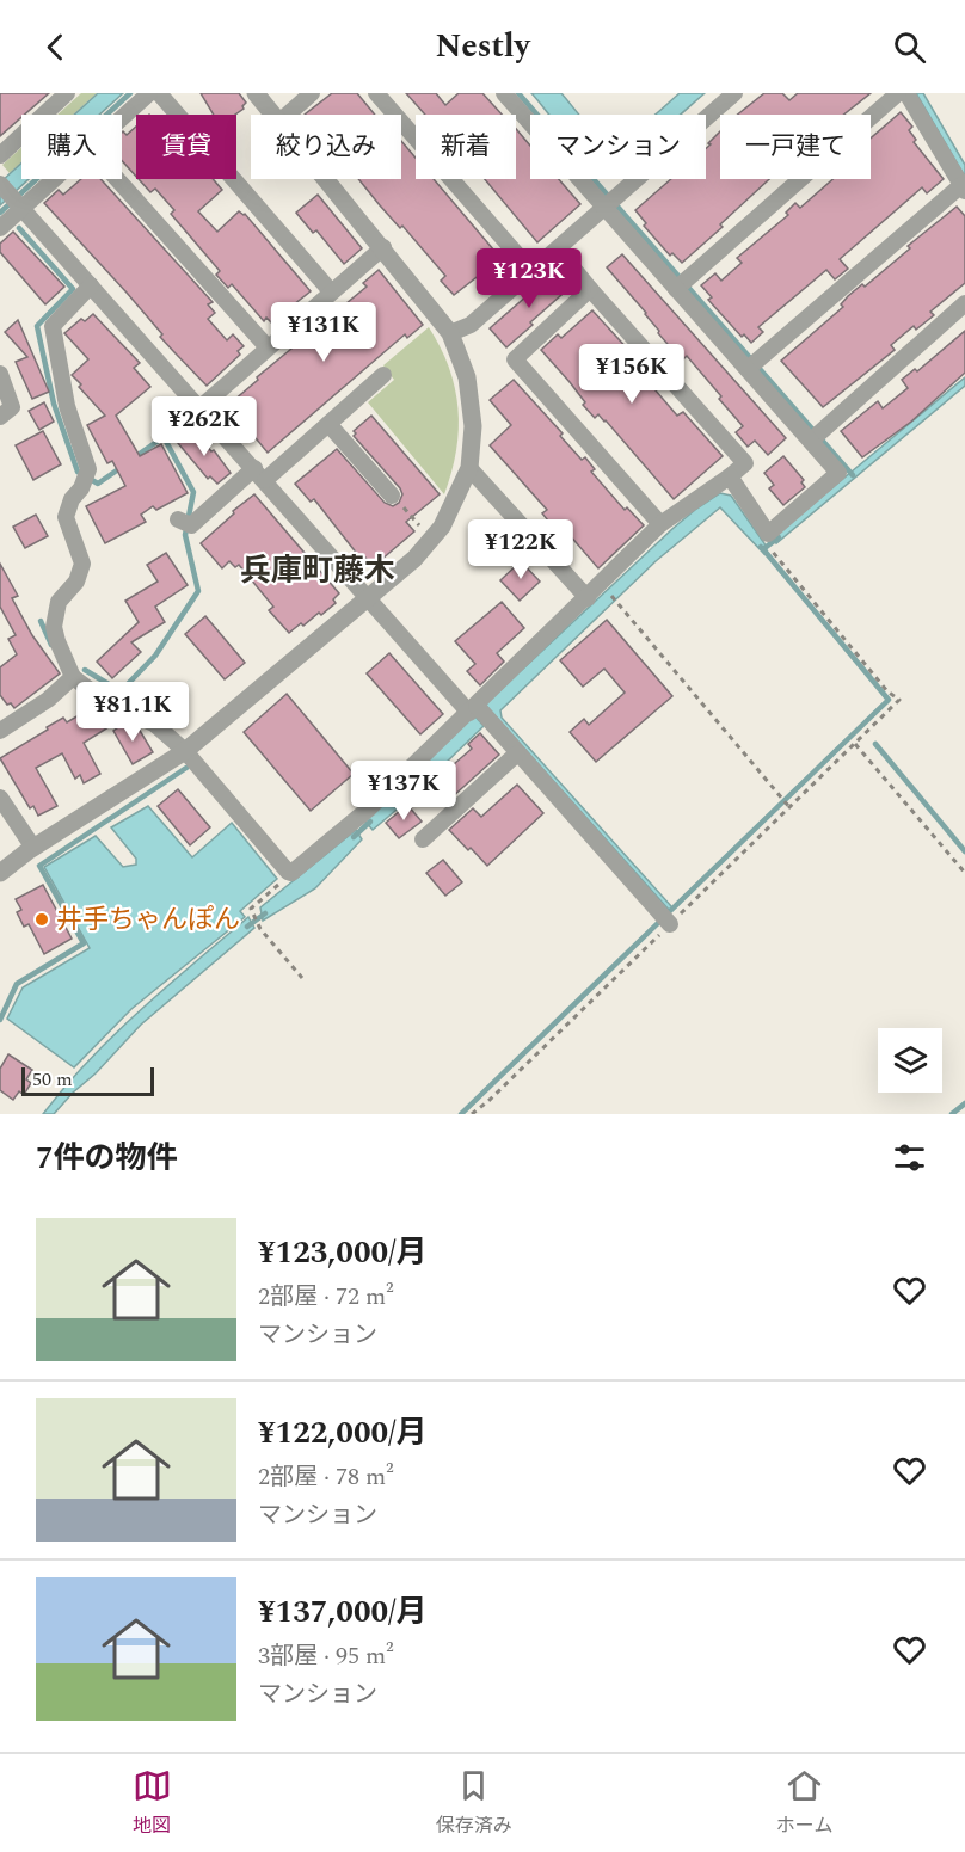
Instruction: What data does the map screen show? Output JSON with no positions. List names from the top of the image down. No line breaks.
{"districts":["兵庫町藤木"],"places":["井手ちゃんぽん"],"scale_bar":"50 m","page":{"header":"Nestly","chip":["購入","賃貸","絞り込み","新着","マンション","一戸建て"],"price":["¥123K","¥131K","¥156K","¥262K","¥122K","¥81.1K","¥137K"],"scale":"50 m","heading":"7件の物件","list":[{"name":"¥123,000/月","note":"2部屋 · 72 m² · マンション"},{"name":"¥122,000/月","note":"2部屋 · 78 m² · マンション"},{"name":"¥137,000/月","note":"3部屋 · 95 m² · マンション"}],"tabs":["地図","保存済み","ホーム"]}}
